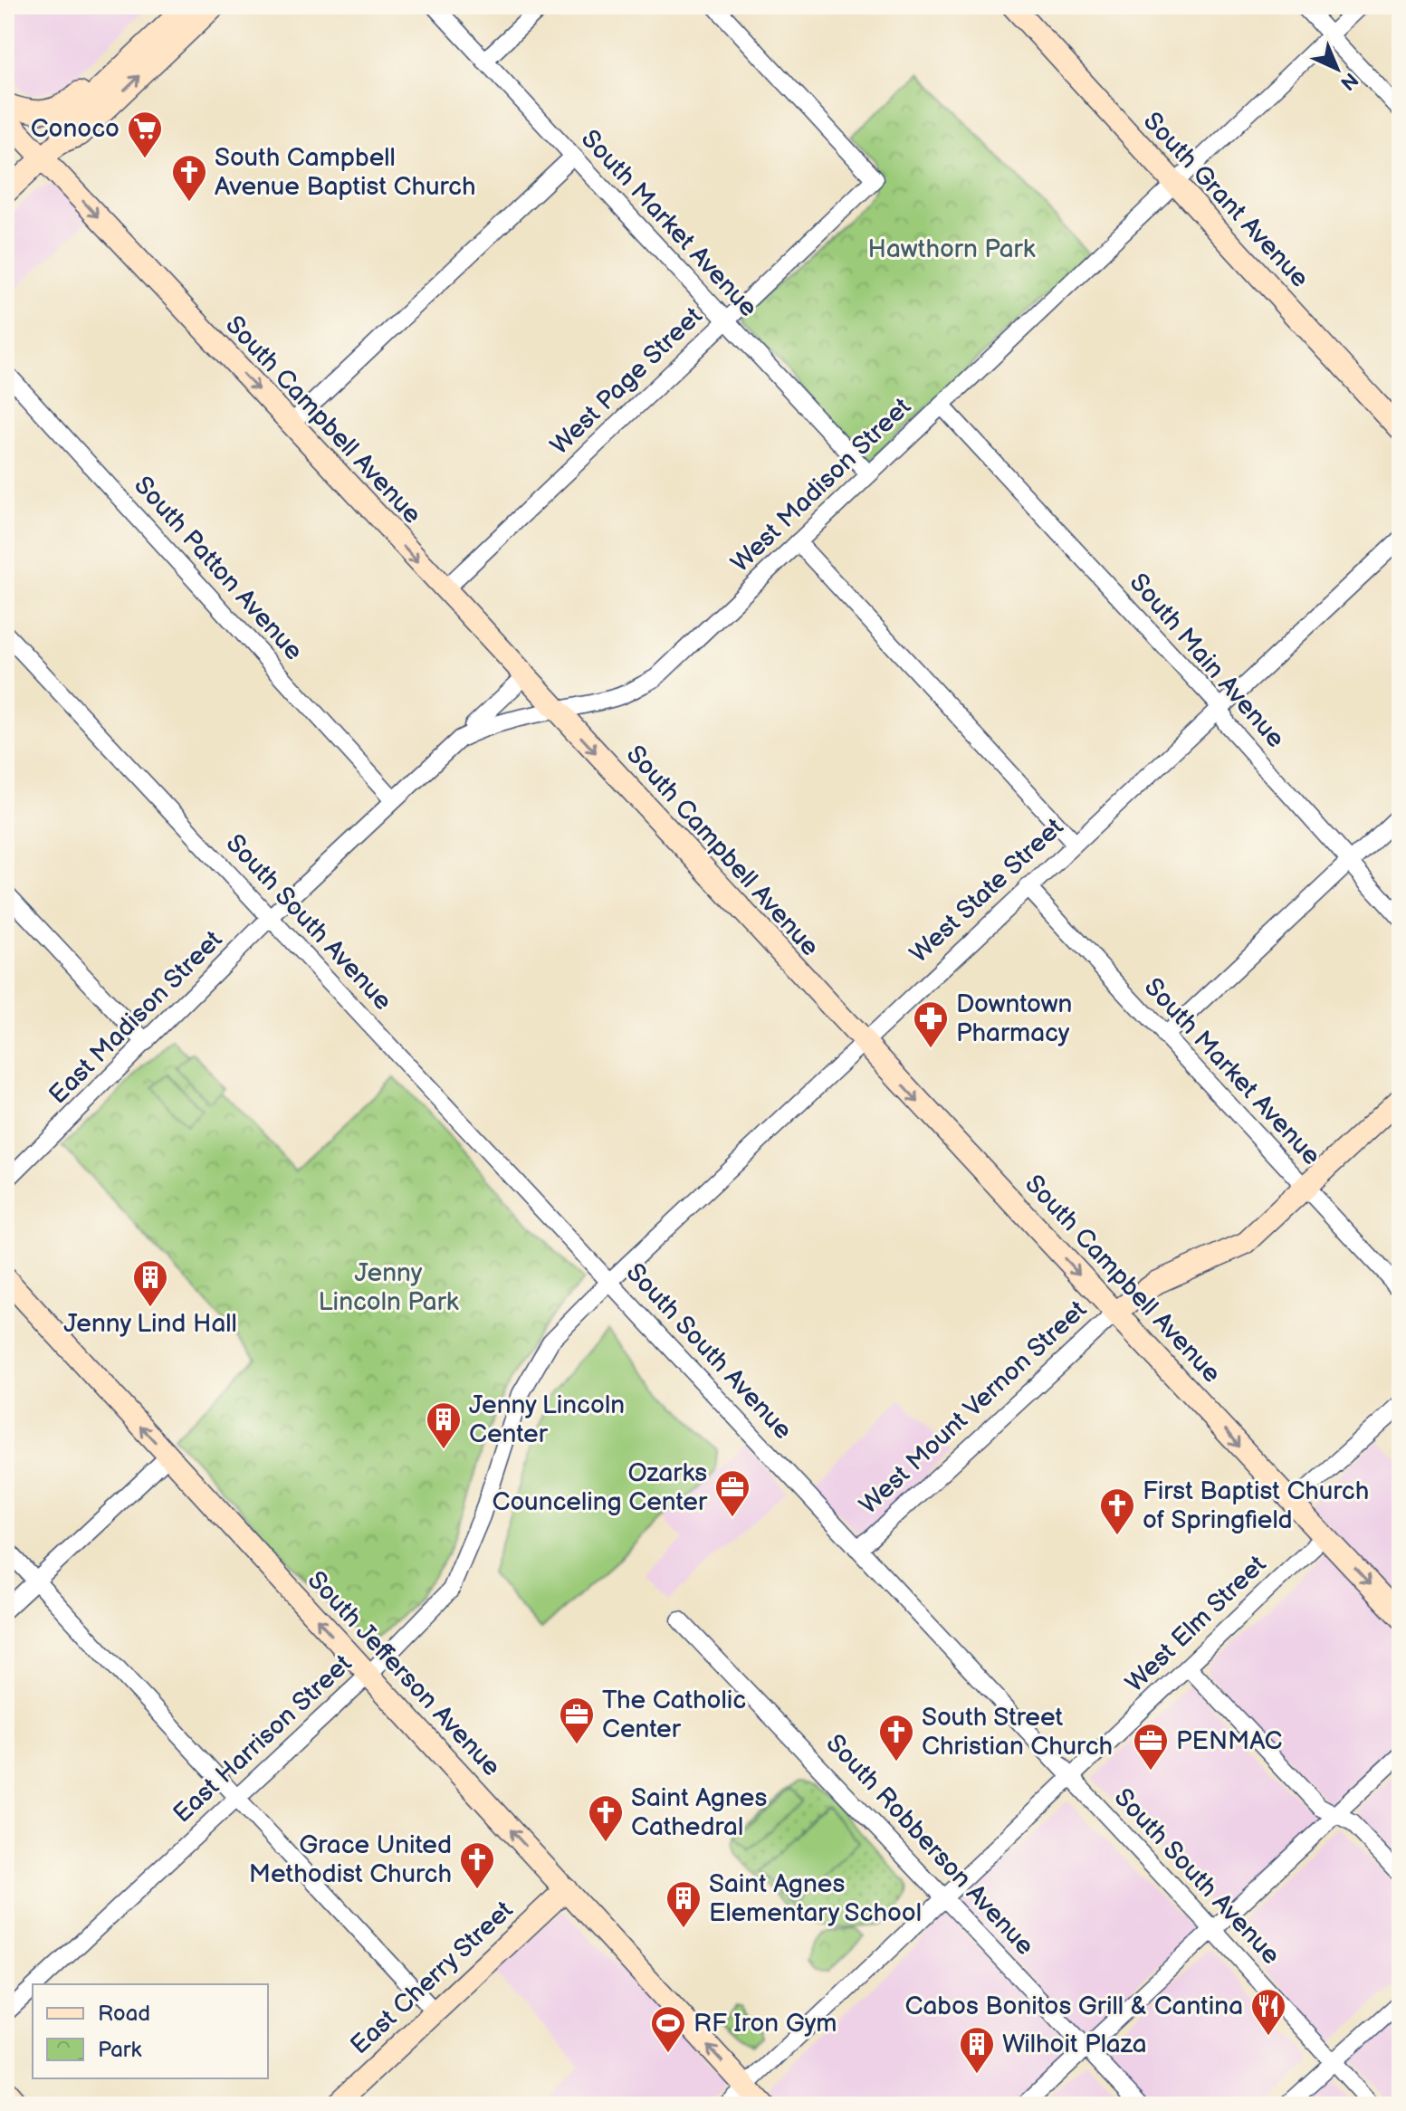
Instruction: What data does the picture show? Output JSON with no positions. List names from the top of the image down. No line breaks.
{"streets":{"main road":["South Grant Avenue","South Campbell Avenue","West Mount Vernon Street","South Jefferson Avenue","East Cherry Street"],"street":["South Market Avenue","West Page Street","West Madison Street","South Patton Avenue","South Main Avenue","West State Street","South South Avenue","East Madison Street","West Elm Street","East Harrison Street","South Robberson Avenue"]},"crossings":[["South Grant Avenue","West Madison Street"],["South Market Avenue","West Page Street"],["South Market Avenue","West Madison Street"],["South Market Avenue","West State Street"],["South Market Avenue","West Mount Vernon Street"],["West Page Street","South Campbell Avenue"],["South Campbell Avenue","West Madison Street"],["South Campbell Avenue","West State Street"],["South Campbell Avenue","West Mount Vernon Street"],["South Campbell Avenue","West Elm Street"],["West Madison Street","South Patton Avenue"],["West Madison Street","South Main Avenue"],["West Madison Street","South South Avenue"],["West Madison Street","East Madison Street"],["South Main Avenue","West State Street"],["West State Street","South South Avenue"],["West State Street","East Harrison Street"],["South South Avenue","East Madison Street"],["South South Avenue","West Mount Vernon Street"],["South South Avenue","West Elm Street"],["South South Avenue","East Harrison Street"],["West Elm Street","South Jefferson Avenue"],["West Elm Street","South Robberson Avenue"],["South Jefferson Avenue","East Harrison Street"],["South Jefferson Avenue","East Cherry Street"]],"one_way":["South Campbell Avenue","South Jefferson Avenue"],"parks":["Hawthorn Park","Jenny Lincoln Park"],"places":{"supermarket":["Conoco"],"church":["South Campbell Avenue Baptist Church","First Baptist Church of Springfield","South Street Christian Church","Saint Agnes Cathedral","Grace United Methodist Church"],"pharmacy":["Downtown Pharmacy"],"building":["Jenny Lind Hall","Jenny Lincoln Center","Saint Agnes Elementary School","Wilhoit Plaza"],"office":["Ozarks Counceling Center","The Catholic Center","PENMAC"],"restaurant":["Cabos Bonitos Grill & Cantina"],"sports":["RF Iron Gym"]},"legend":["Road","Park"],"north":"bottom right"}
